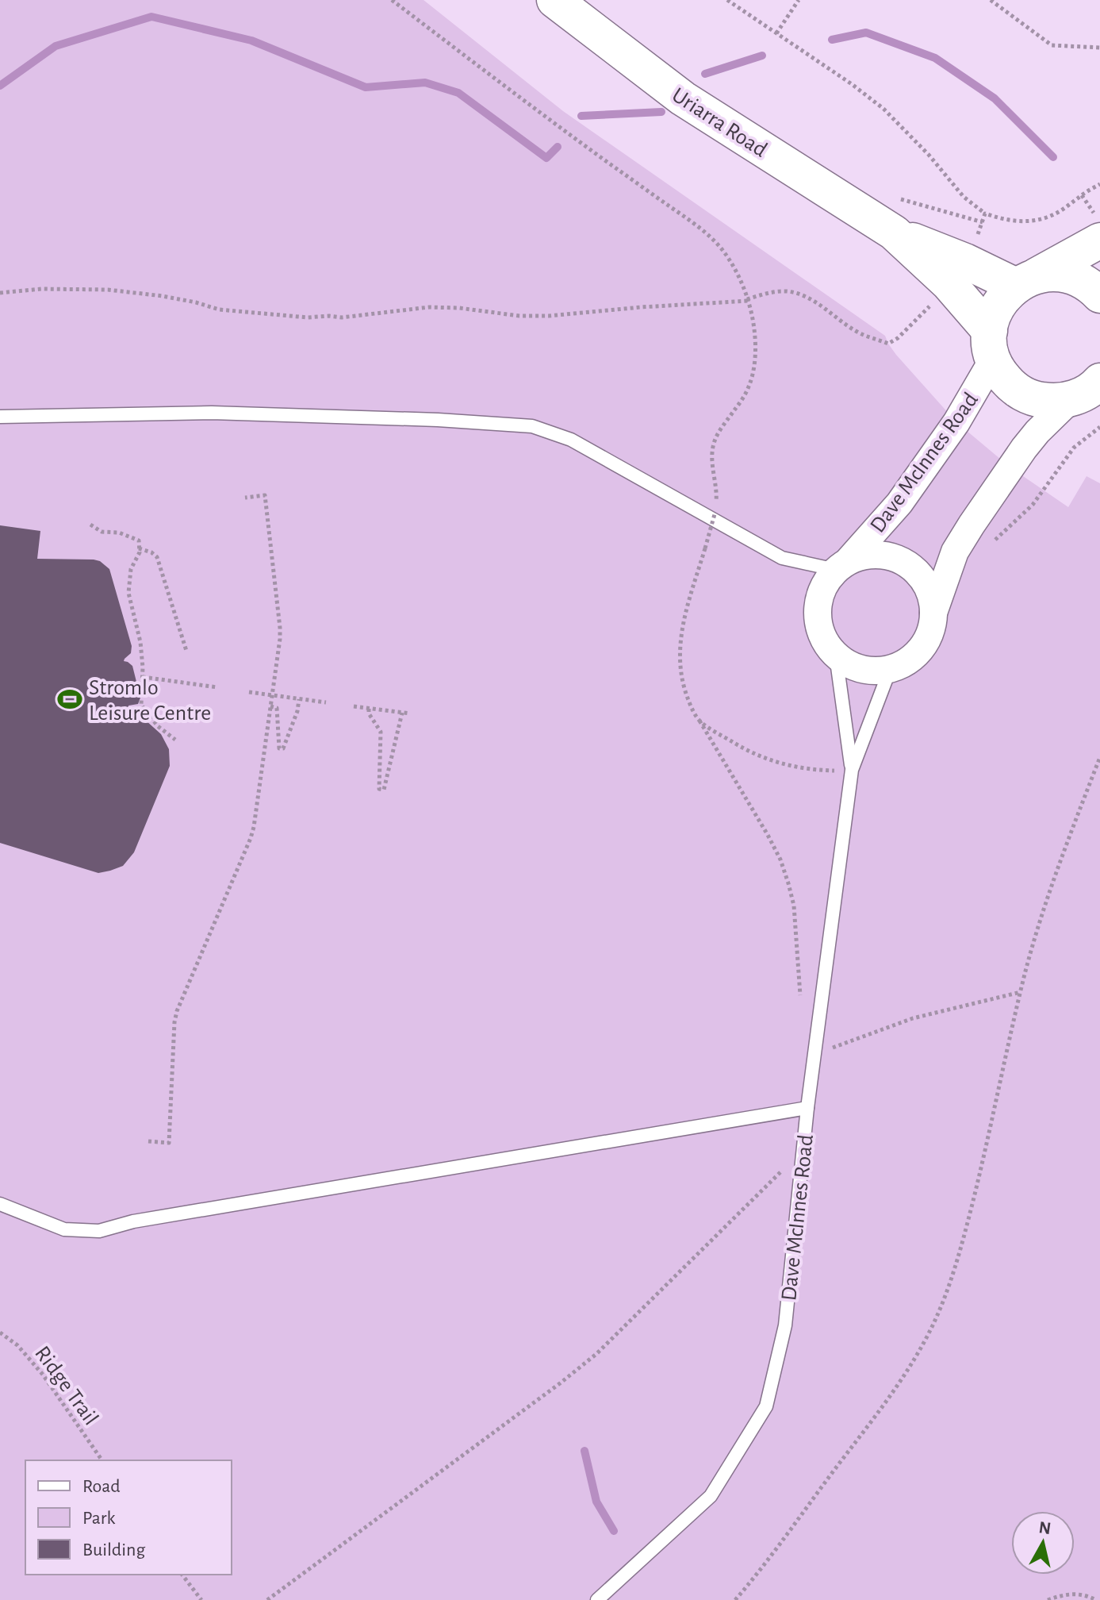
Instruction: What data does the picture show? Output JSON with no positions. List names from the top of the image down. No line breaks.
{"streets":{"street":["Uriarra Road","Dave McInnes Road"],"path":["Ridge Trail"]},"crossings":[["Uriarra Road","Dave McInnes Road"]],"places":{"sports":["Stromlo Leisure Centre"]},"legend":["Road","Park","Building"],"north":"top"}
